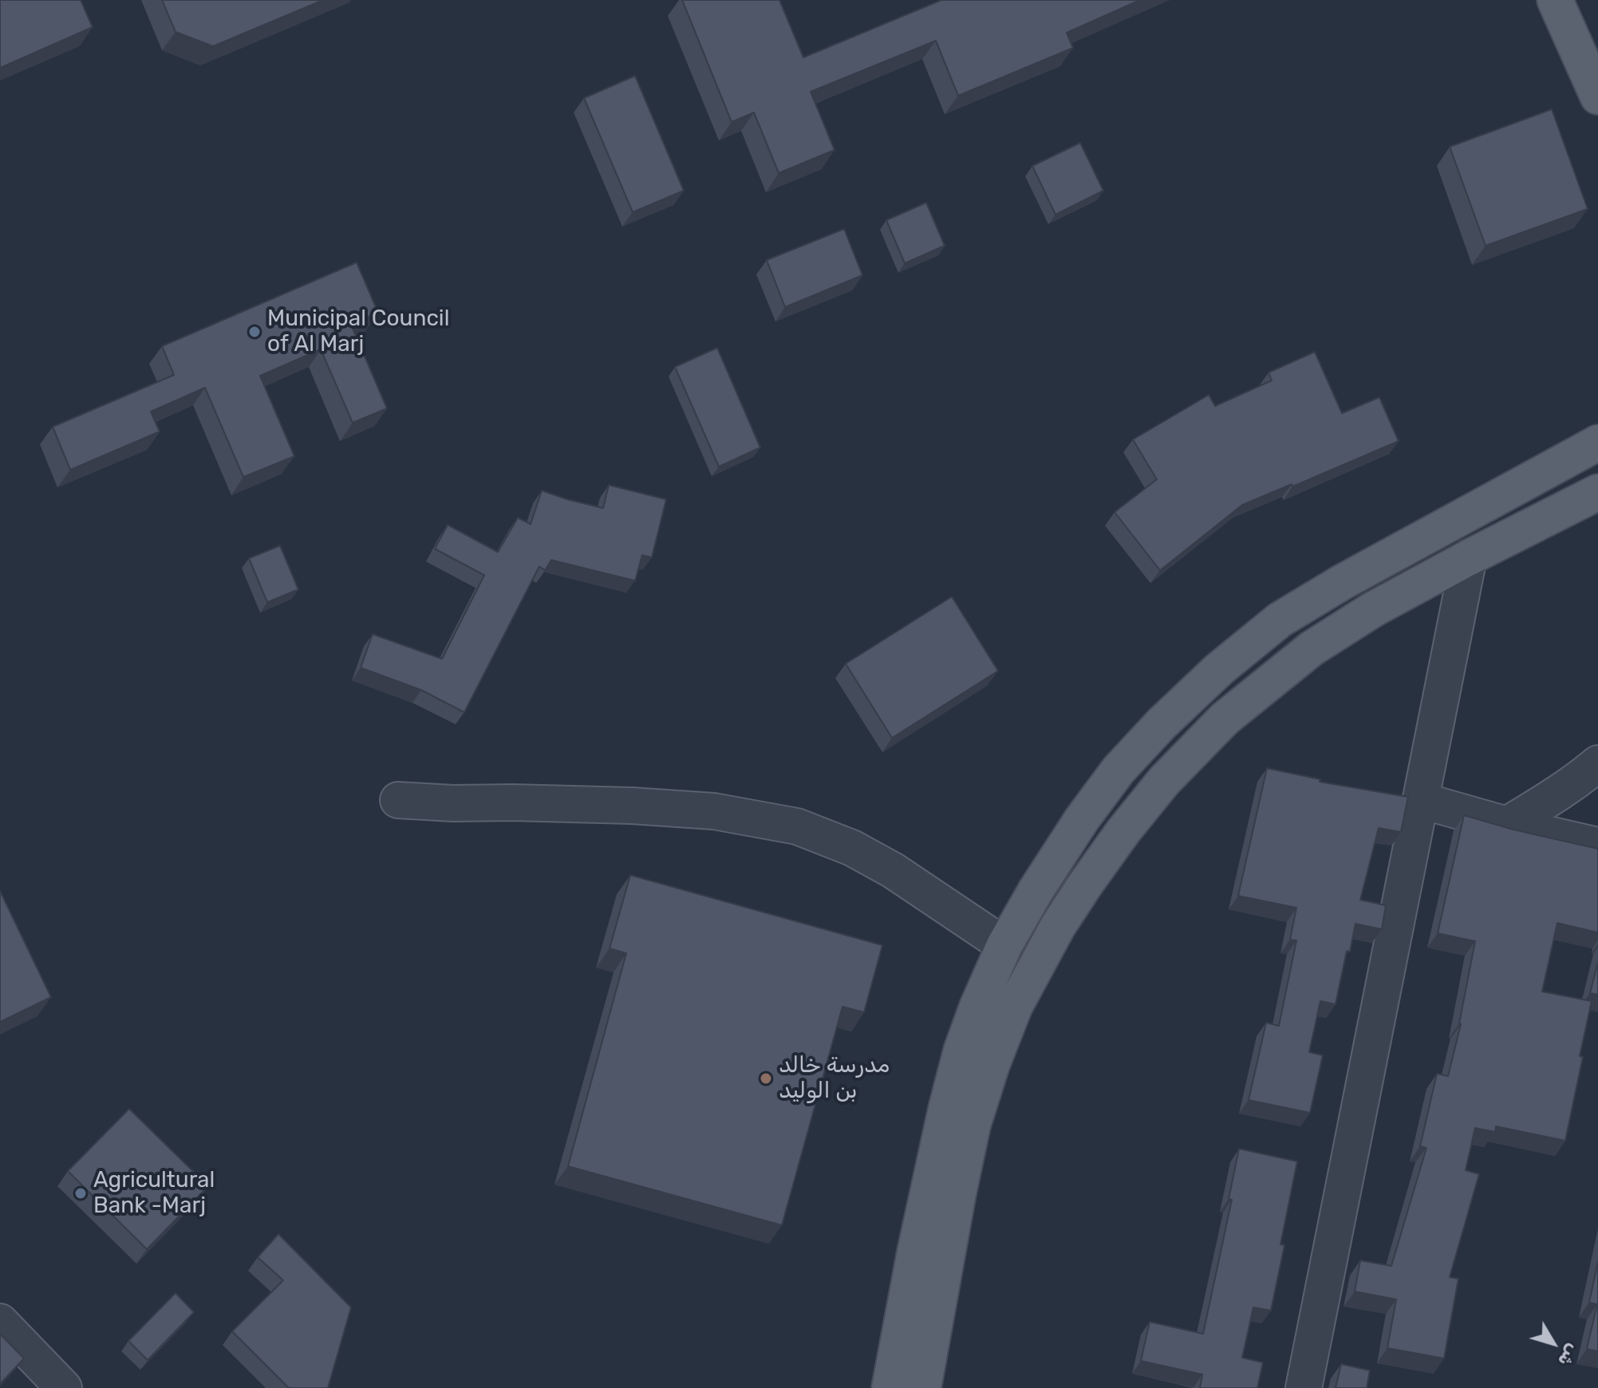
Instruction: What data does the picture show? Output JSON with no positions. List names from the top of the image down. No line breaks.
{"places":["Municipal Council of Al Marj","مدرسة خالد بن الوليد","Agricultural Bank -Marj"],"north":"bottom right"}
